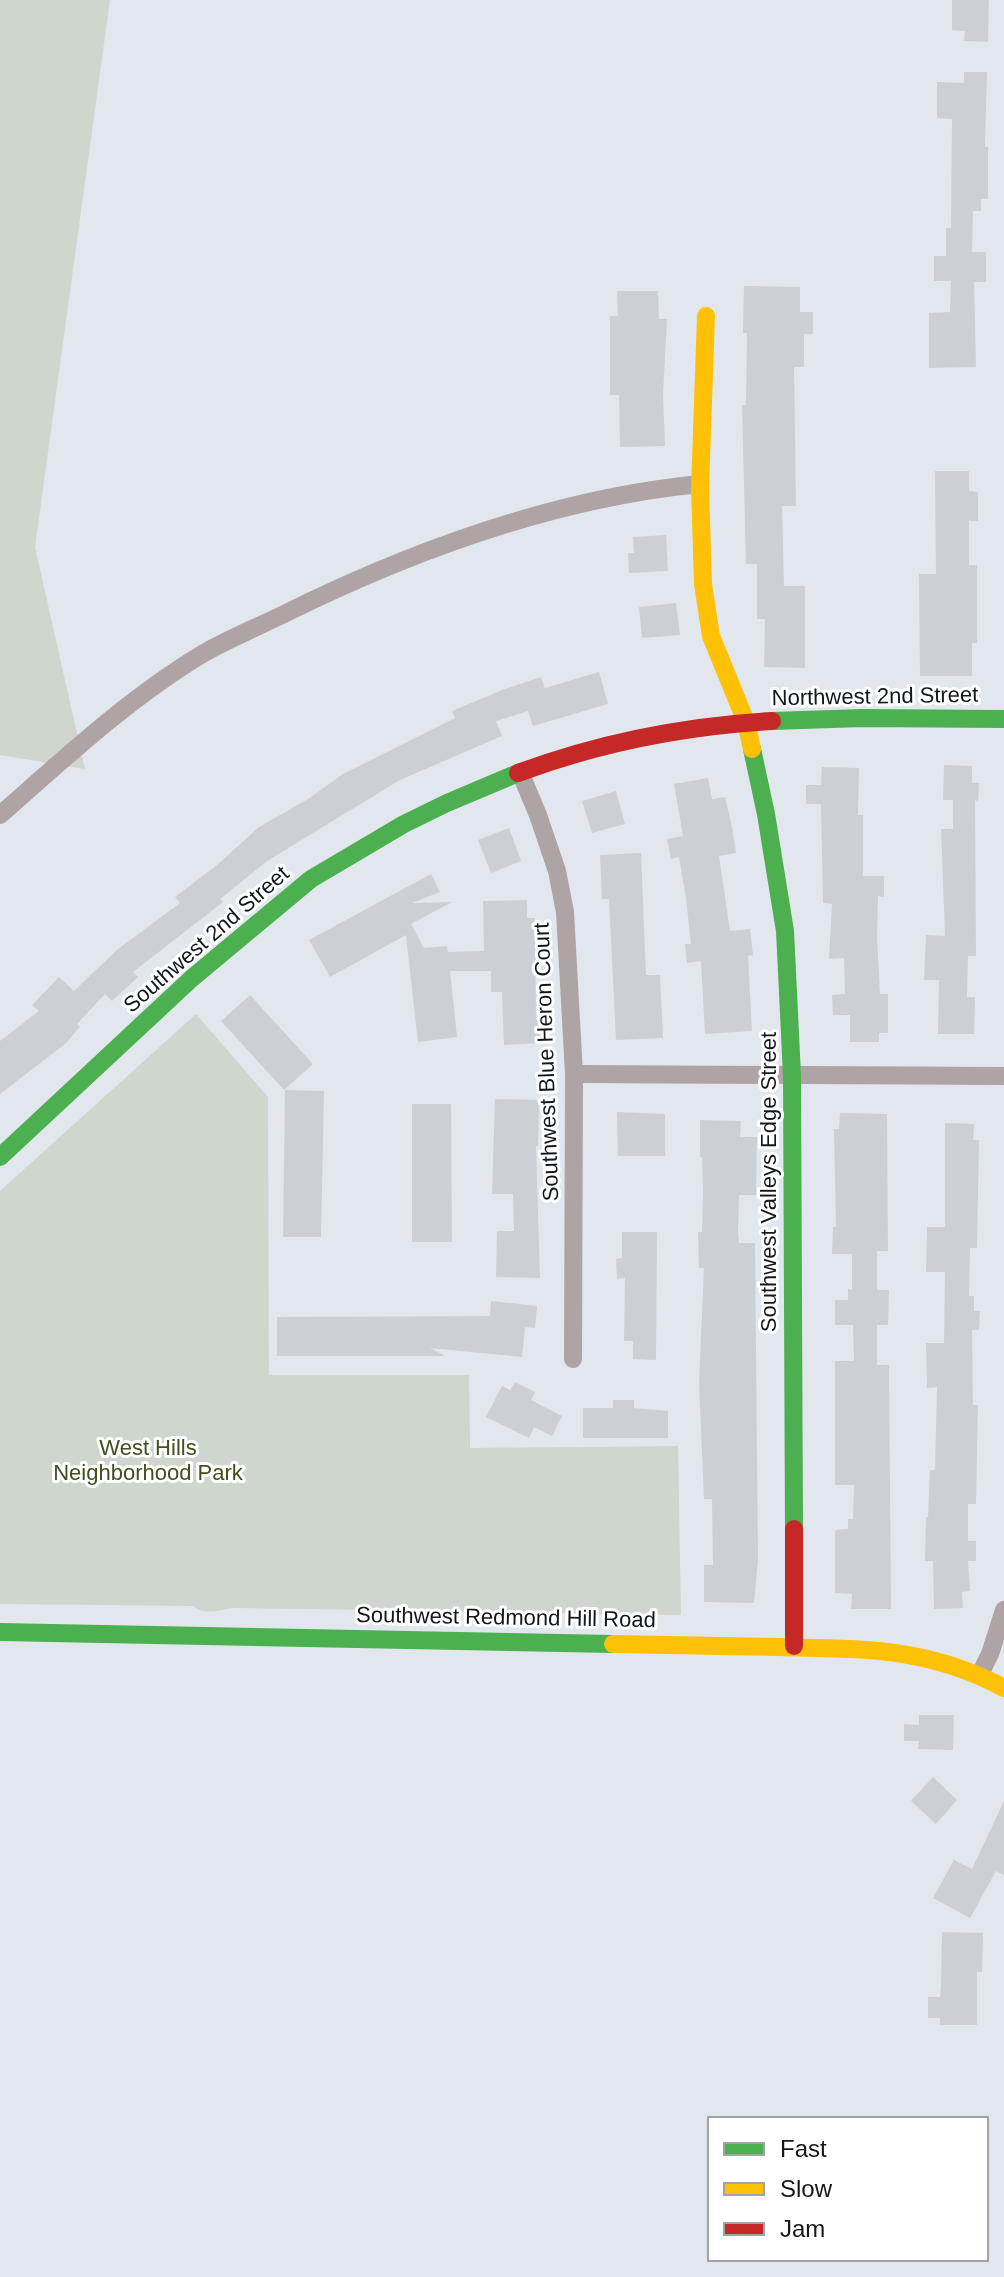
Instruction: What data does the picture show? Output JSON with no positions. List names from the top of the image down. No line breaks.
{"streets":{"street":["Northwest 2nd Street","Southwest 2nd Street","Southwest Blue Heron Court","Southwest Valleys Edge Street","Southwest Redmond Hill Road"]},"crossings":[["Northwest 2nd Street","Southwest 2nd Street"],["Northwest 2nd Street","Southwest Valleys Edge Street"],["Southwest 2nd Street","Southwest Blue Heron Court"],["Southwest 2nd Street","Southwest Valleys Edge Street"],["Southwest Valleys Edge Street","Southwest Redmond Hill Road"]],"parks":["West Hills Neighborhood Park"],"legend":["Fast","Slow","Jam"]}
